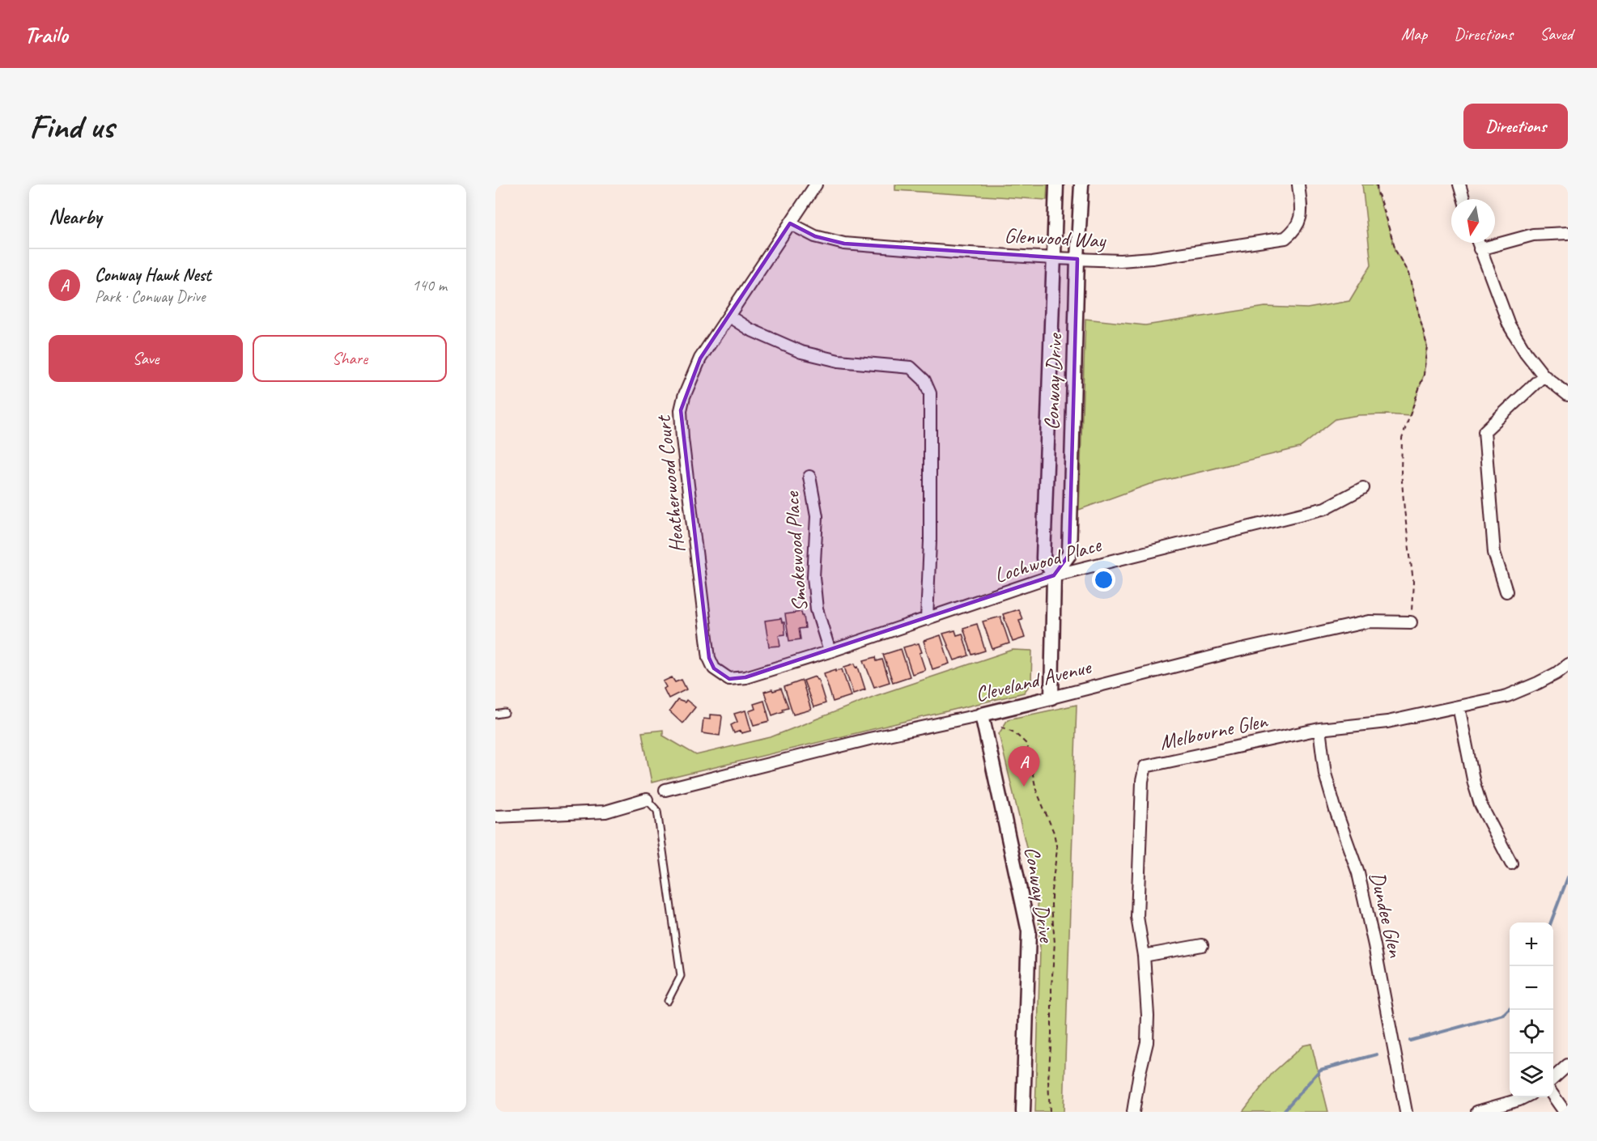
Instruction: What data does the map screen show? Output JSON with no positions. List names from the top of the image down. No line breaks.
{"streets":{"street":["Glenwood Way","Conway Drive","Heatherwood Court","Smokewood Place","Lochwood Place","Cleveland Avenue","Melbourne Glen","Dundee Glen"]},"crossings":[["Glenwood Way","Conway Drive"],["Glenwood Way","Heatherwood Court"],["Conway Drive","Lochwood Place"],["Conway Drive","Cleveland Avenue"],["Heatherwood Court","Lochwood Place"],["Smokewood Place","Lochwood Place"],["Melbourne Glen","Dundee Glen"]],"north":"bottom","page":{"header":"Trailo","nav":["Map","Directions","Saved"],"buttons":["Directions",["Save","Share"]],"title":"Find us","heading":"Nearby","list":[{"mark":"A","name":"Conway Hawk Nest","note":"Park · Conway Drive","value":"140 m"}],"pins":"A","map_buttons":["+","−"]}}
